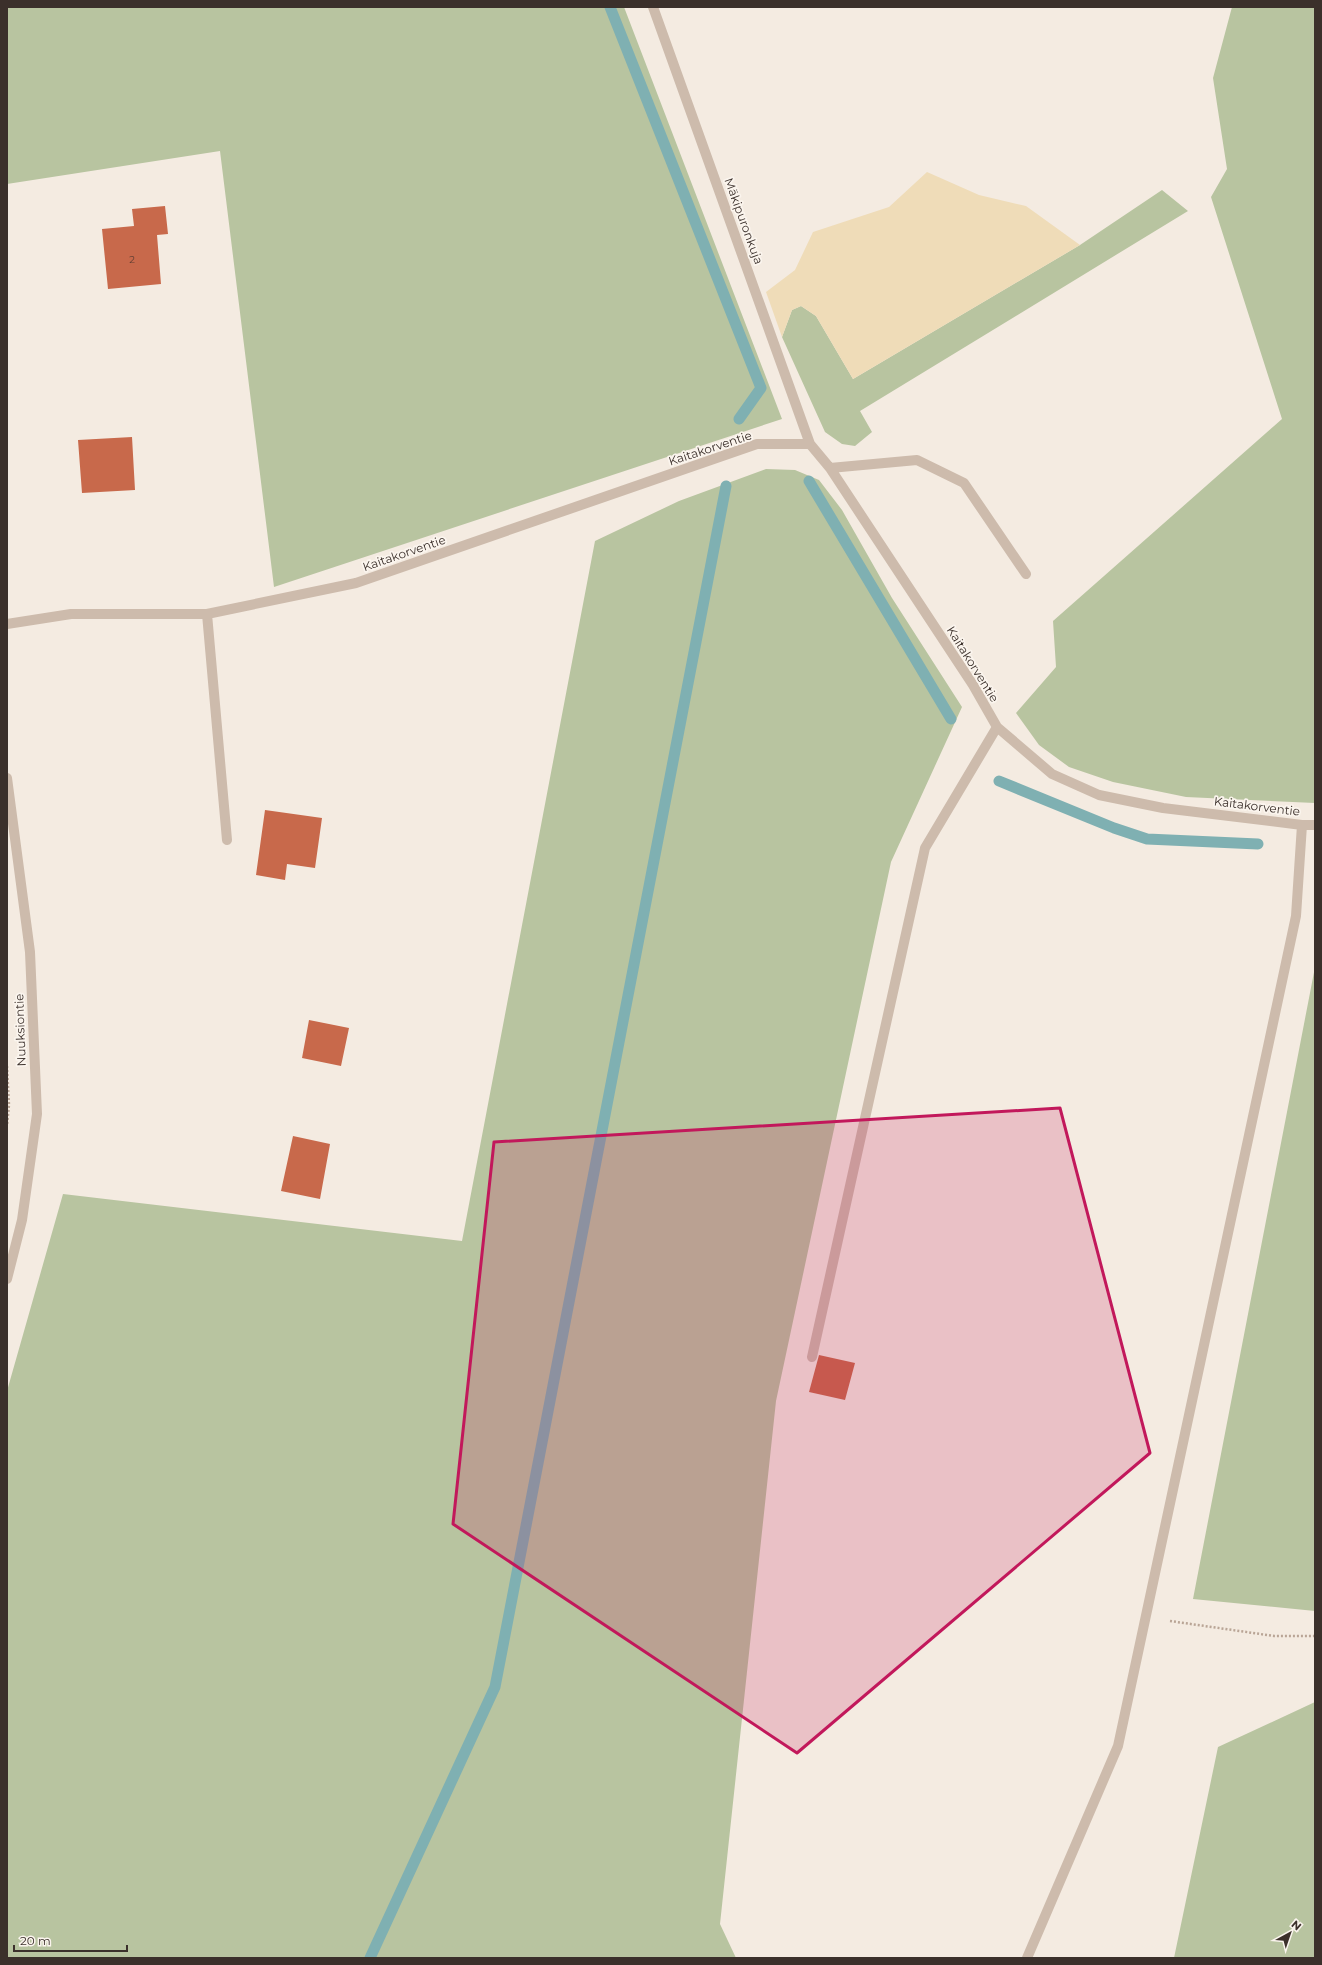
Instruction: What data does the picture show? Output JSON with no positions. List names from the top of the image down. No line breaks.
{"streets":{"street":["Mäkipuronkuja","Kaitakorventie","Nuuksiontie"]},"crossings":[["Mäkipuronkuja","Kaitakorventie"]],"house_numbers":["2"],"scale_bar":"20 m","north":"top right"}
